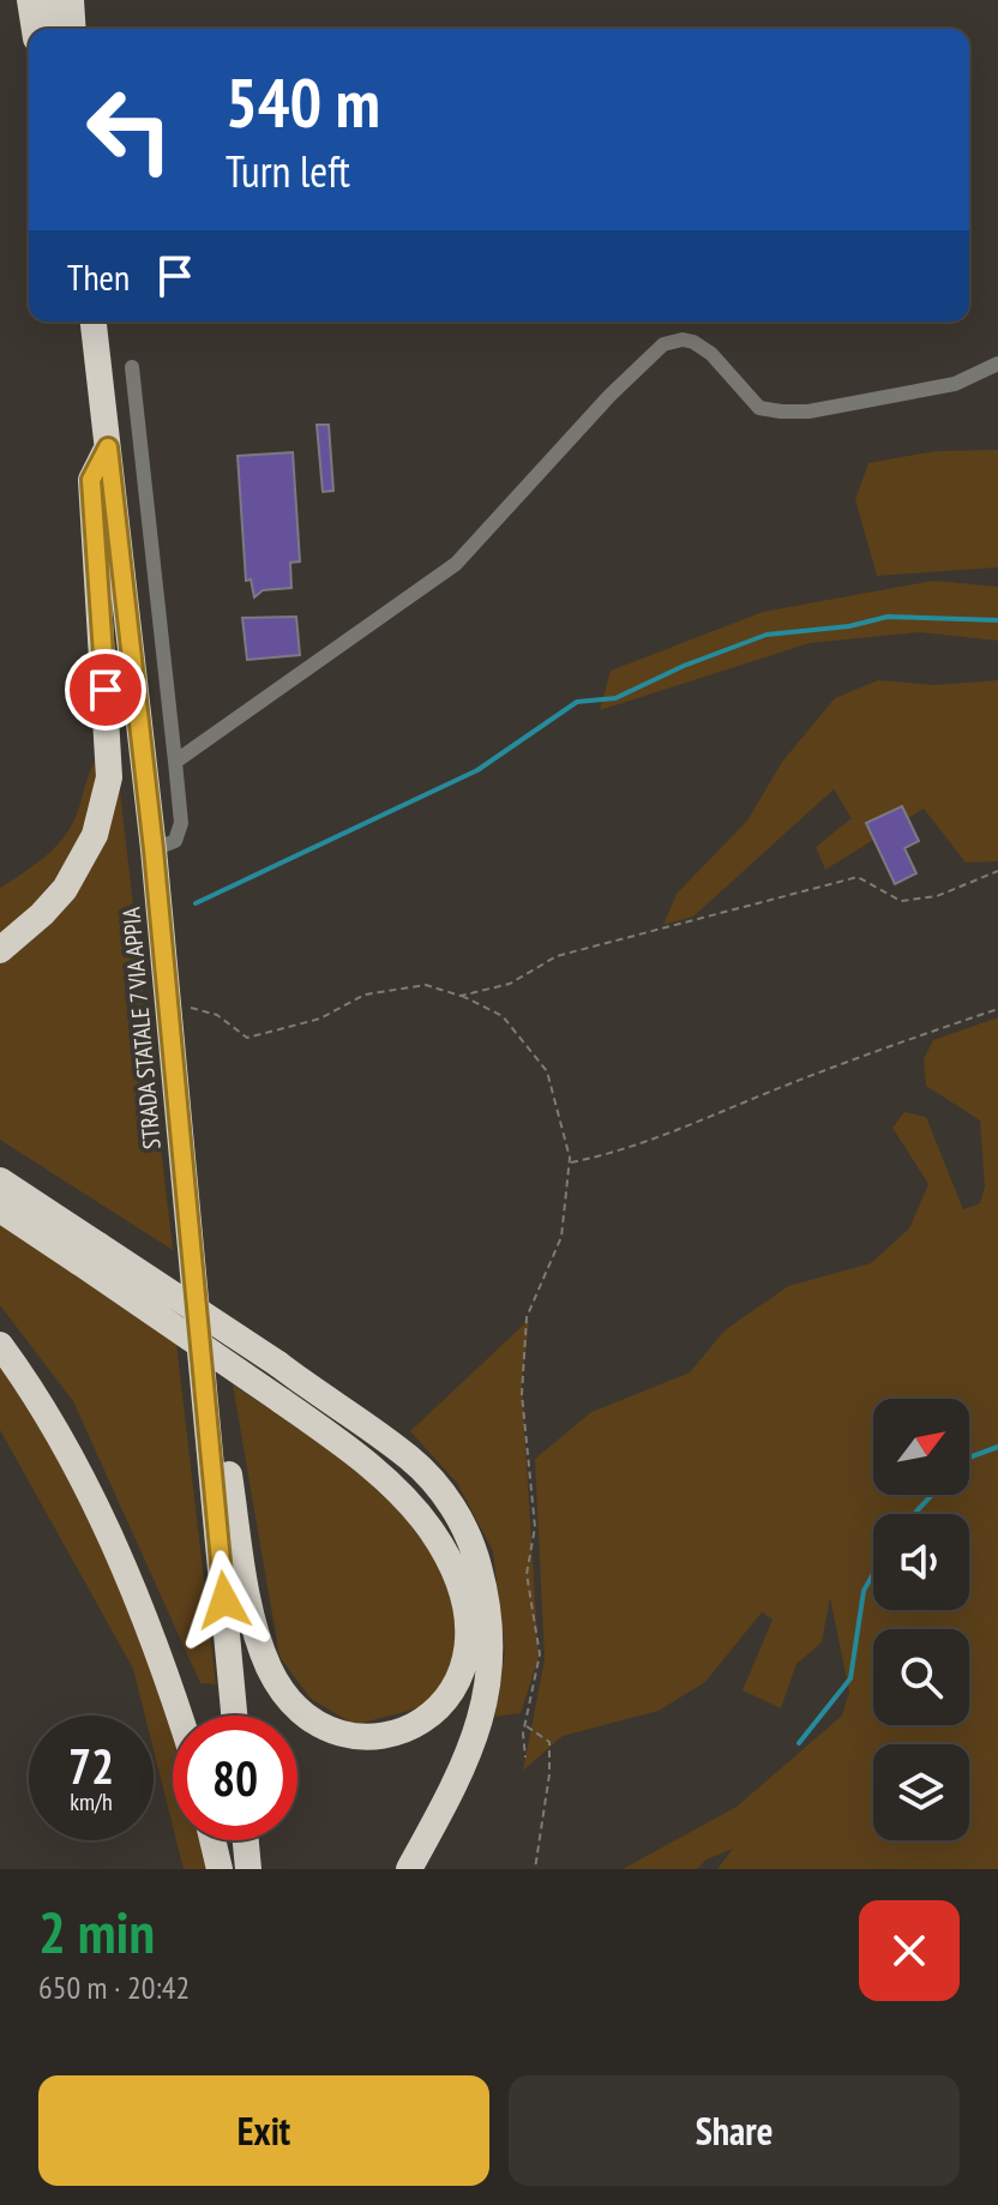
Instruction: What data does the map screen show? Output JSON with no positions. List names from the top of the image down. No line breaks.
{"streets":{"highway":["STRADA STATALE 7 VIA APPIA"]},"north":"top right","page":{"turn":["540 m","Turn left"],"then":"Then","speed":"72 km/h","limit":"80","heading":["2 min","650 m · 20:42"],"buttons":["Exit","Share"]}}
